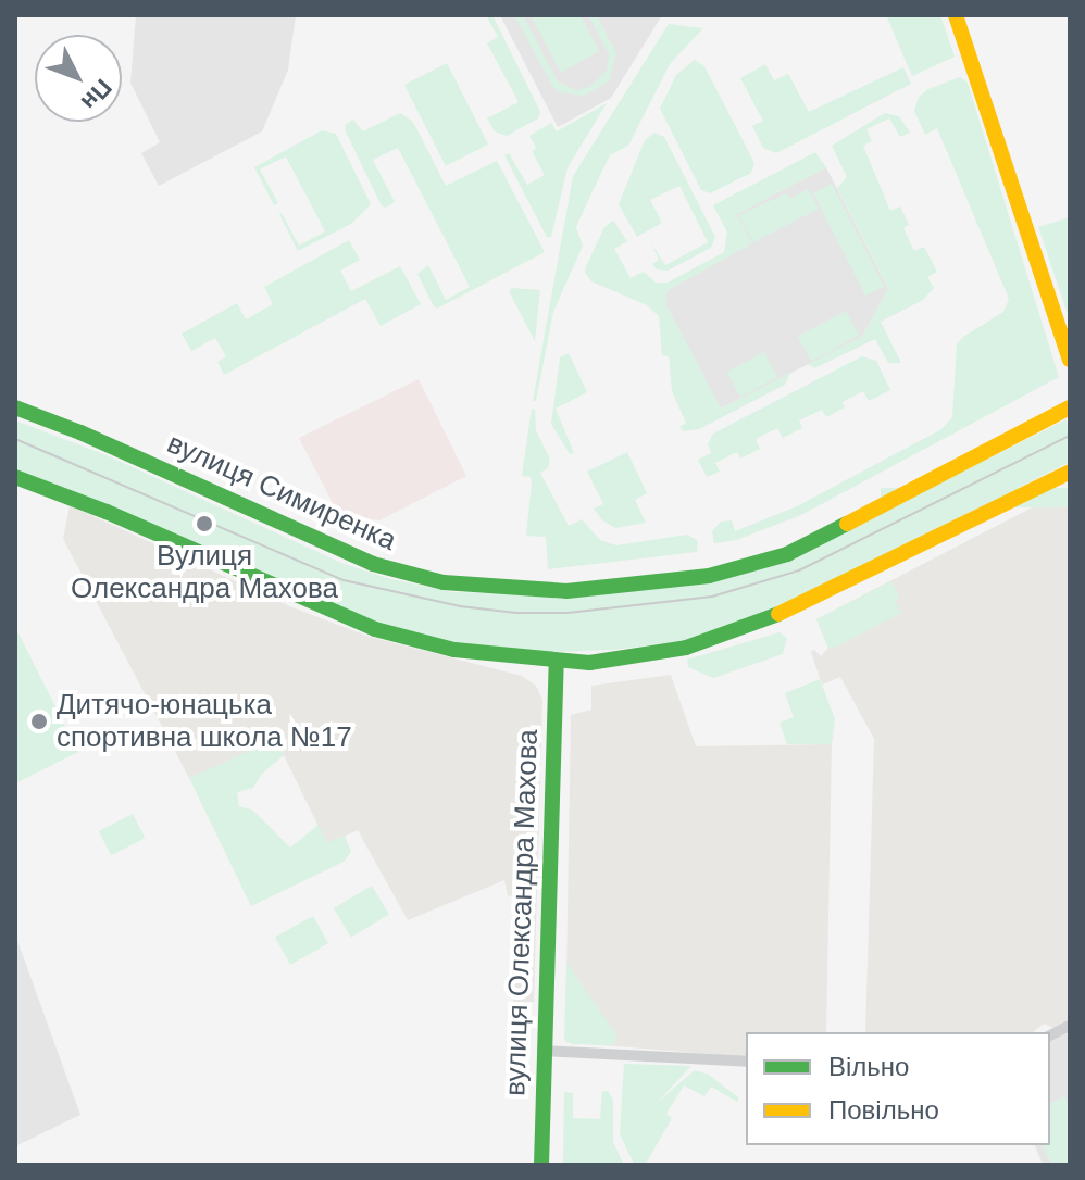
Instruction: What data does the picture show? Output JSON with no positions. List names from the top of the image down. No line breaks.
{"streets":{"street":["вулиця Симиренка","вулиця Олександра Махова"]},"places":["Вулиця Олександра Махова","Дитячо-юнацька спортивна школа №17"],"legend":["Вільно","Повільно"],"north":"bottom right"}
